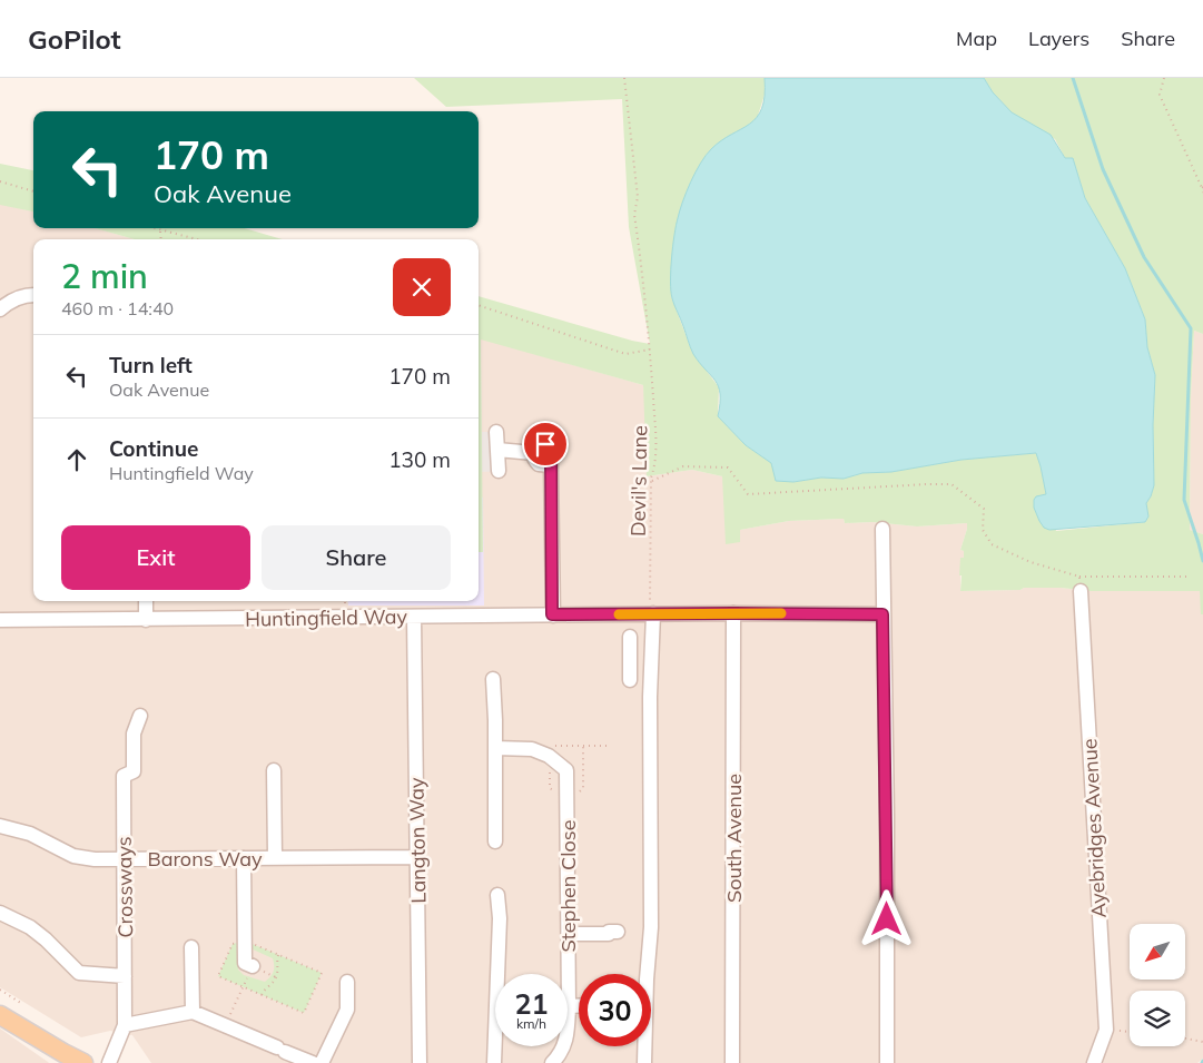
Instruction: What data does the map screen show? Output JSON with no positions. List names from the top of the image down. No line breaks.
{"streets":{"street":["Huntingfield Way","Ayebridges Avenue","South Avenue","Langton Way","Barons Way","Stephen Close","Crossways"],"path":["Devil's Lane"]},"crossings":[["Devil's Lane","Huntingfield Way"],["Huntingfield Way","South Avenue"],["Huntingfield Way","Langton Way"],["Langton Way","Barons Way"],["Barons Way","Crossways"]],"north":"bottom left","page":{"header":"GoPilot","nav":["Map","Layers","Share"],"turn":["170 m","Oak Avenue"],"heading":["2 min","460 m · 14:40"],"list":[{"name":"Turn left","note":"Oak Avenue","value":"170 m"},{"name":"Continue","note":"Huntingfield Way","value":"130 m"}],"buttons":["Exit","Share"],"speed":"21 km/h","limit":"30"}}
